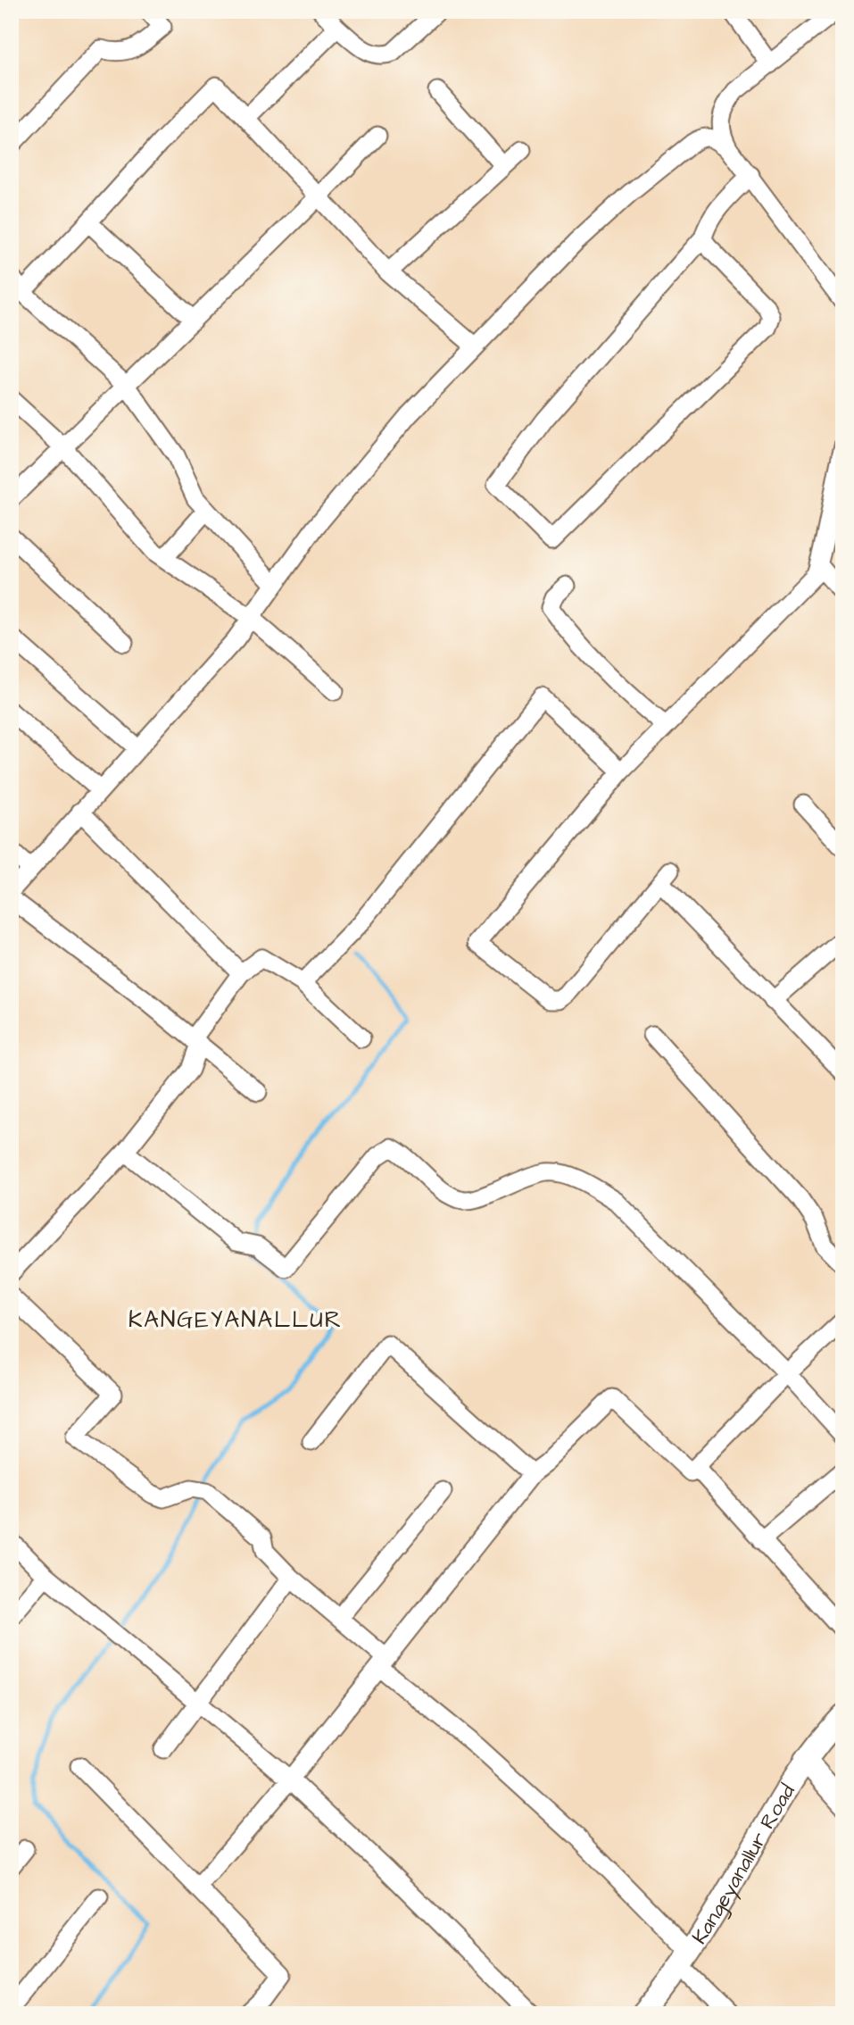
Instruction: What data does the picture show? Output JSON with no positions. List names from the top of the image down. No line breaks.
{"streets":{"street":["Kangeyanallur Road"]},"districts":["KANGEYANALLUR"]}
